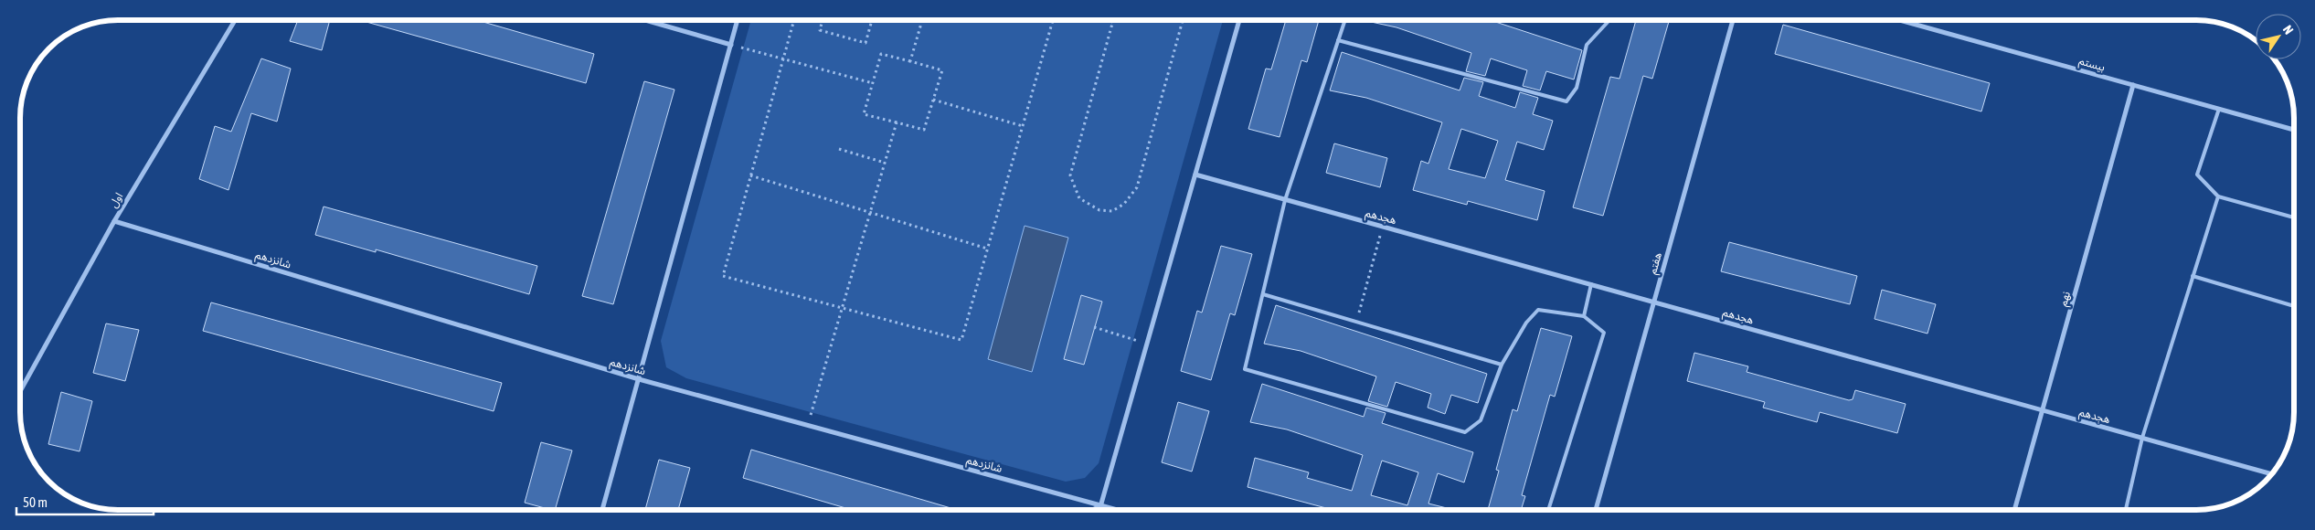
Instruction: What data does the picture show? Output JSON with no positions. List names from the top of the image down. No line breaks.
{"streets":{"street":["بیستم","اول","هجدهم","شانزدهم","هفتم","نهم"]},"crossings":[["بیستم","نهم"],["اول","شانزدهم"],["هجدهم","هفتم"],["هجدهم","نهم"]],"scale_bar":"50 m","north":"top right"}
